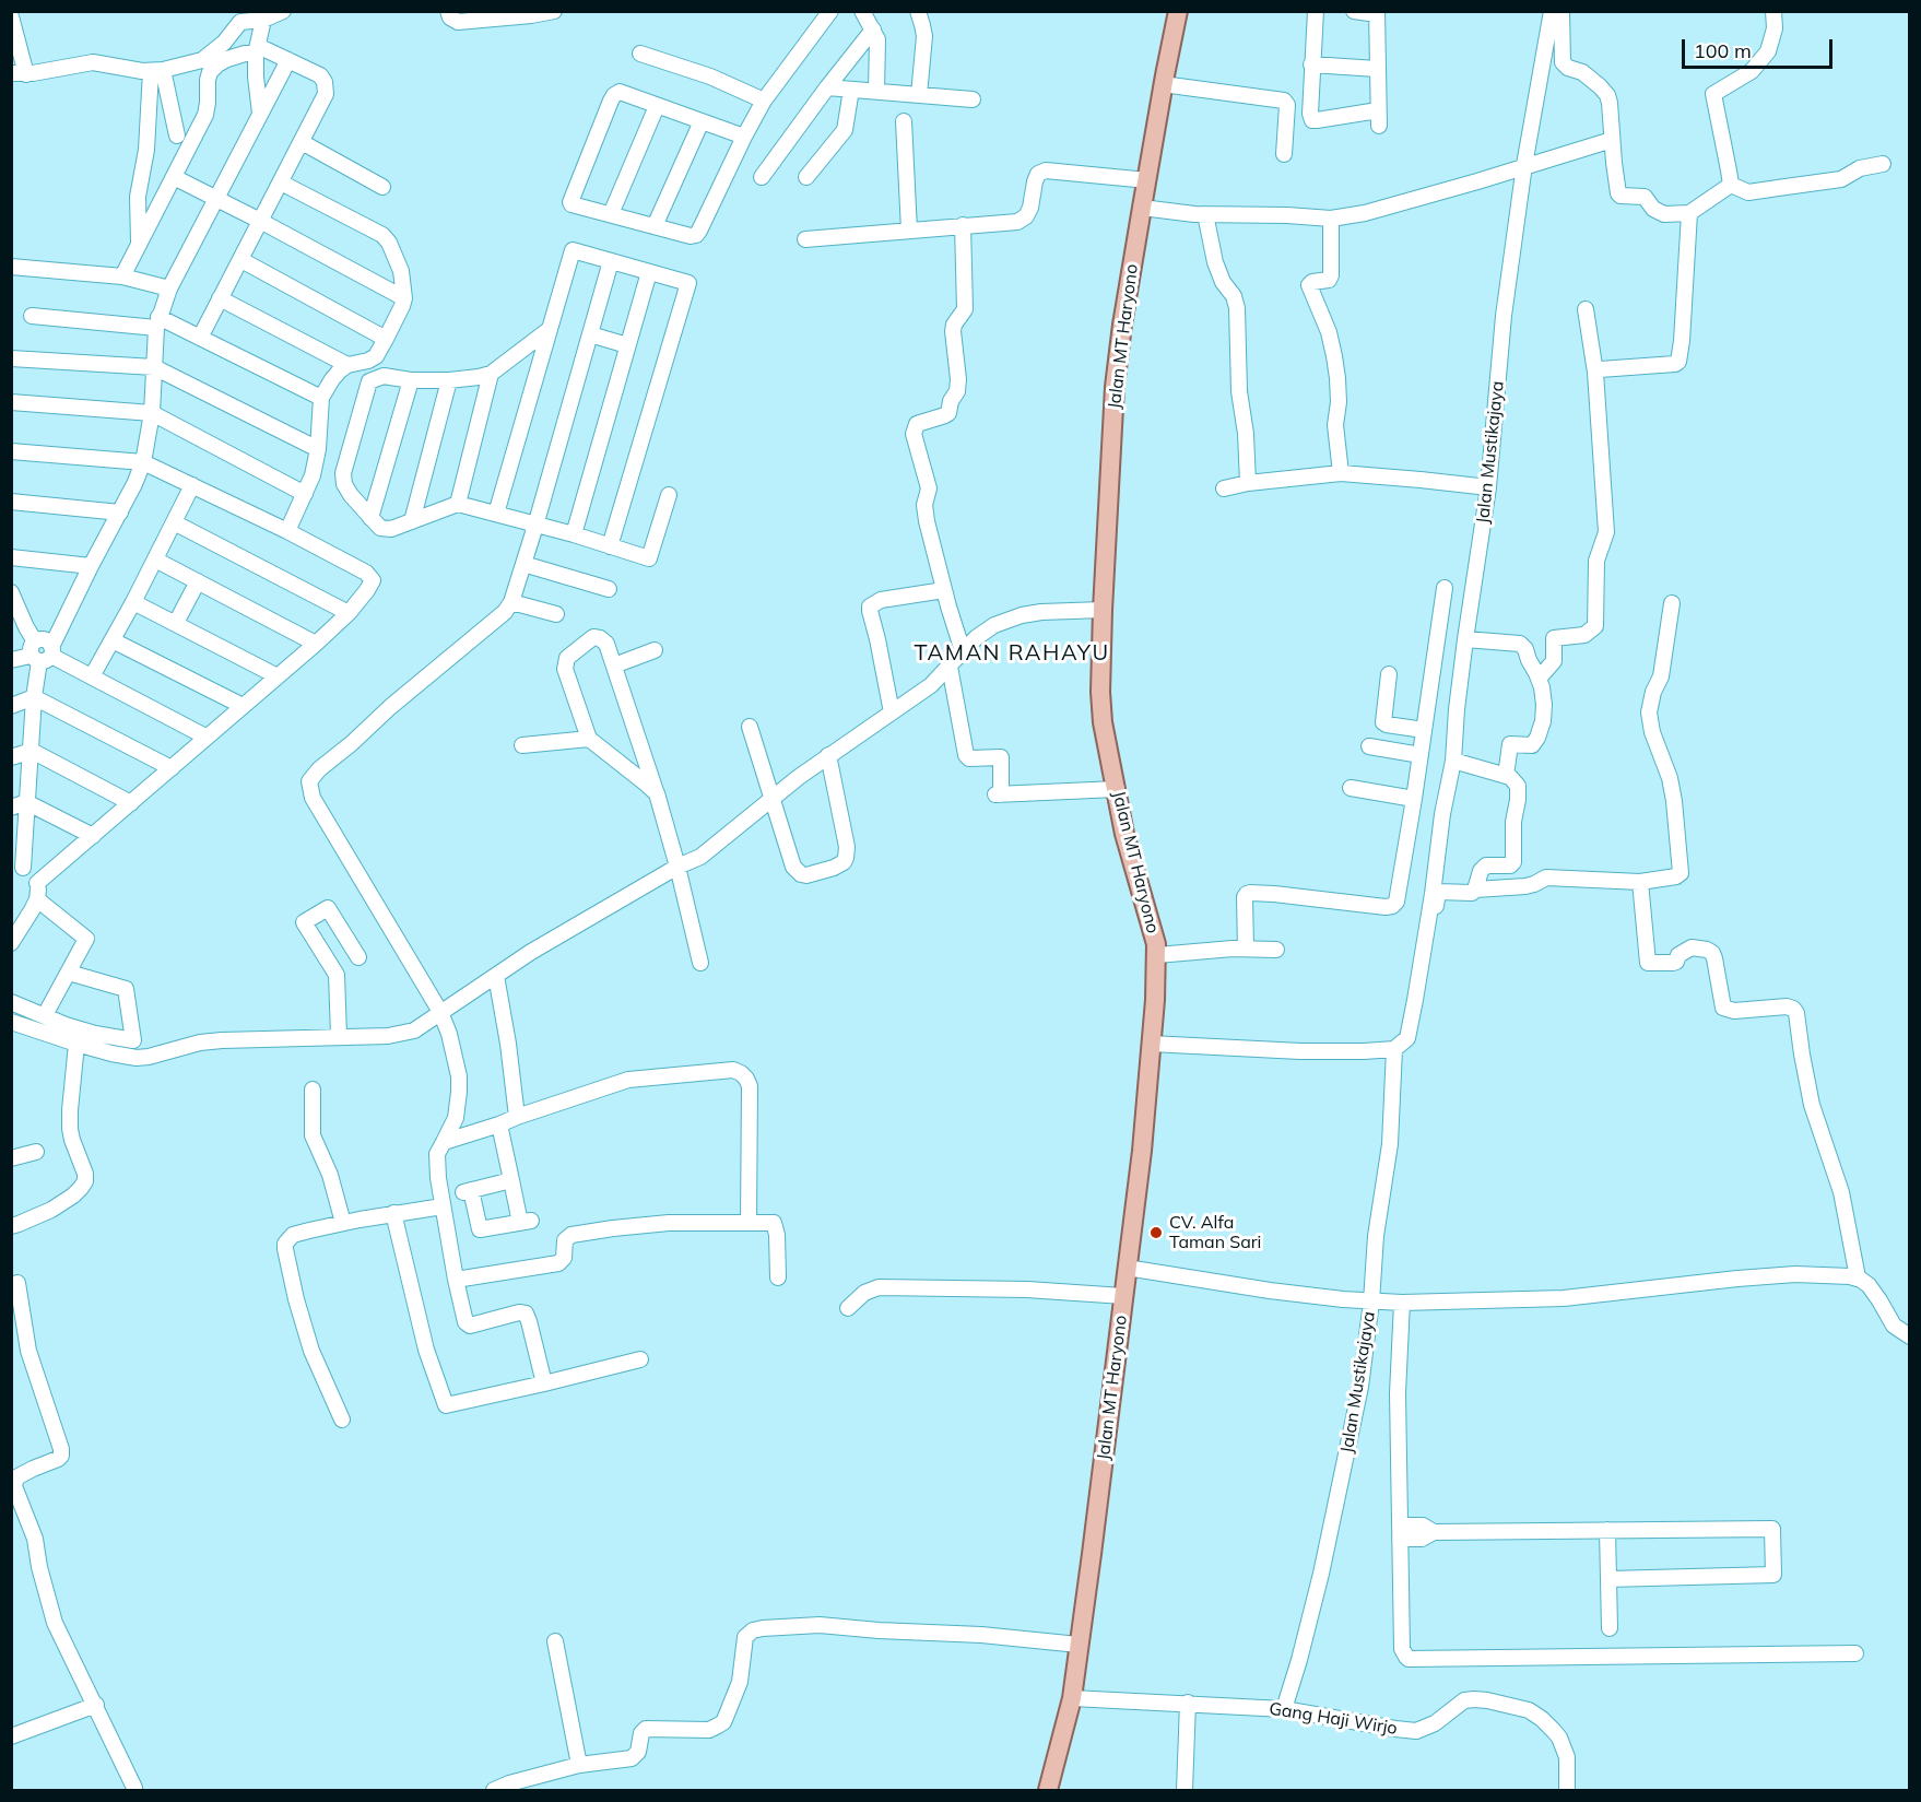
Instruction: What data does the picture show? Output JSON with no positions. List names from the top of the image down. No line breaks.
{"streets":{"main road":["Jalan MT Haryono"],"street":["Jalan Mustikajaya","Gang Haji Wirjo"]},"crossings":[["Jalan MT Haryono","Gang Haji Wirjo"],["Jalan Mustikajaya","Gang Haji Wirjo"]],"districts":["TAMAN RAHAYU"],"places":["CV. Alfa Taman Sari"],"scale_bar":"100 m"}
